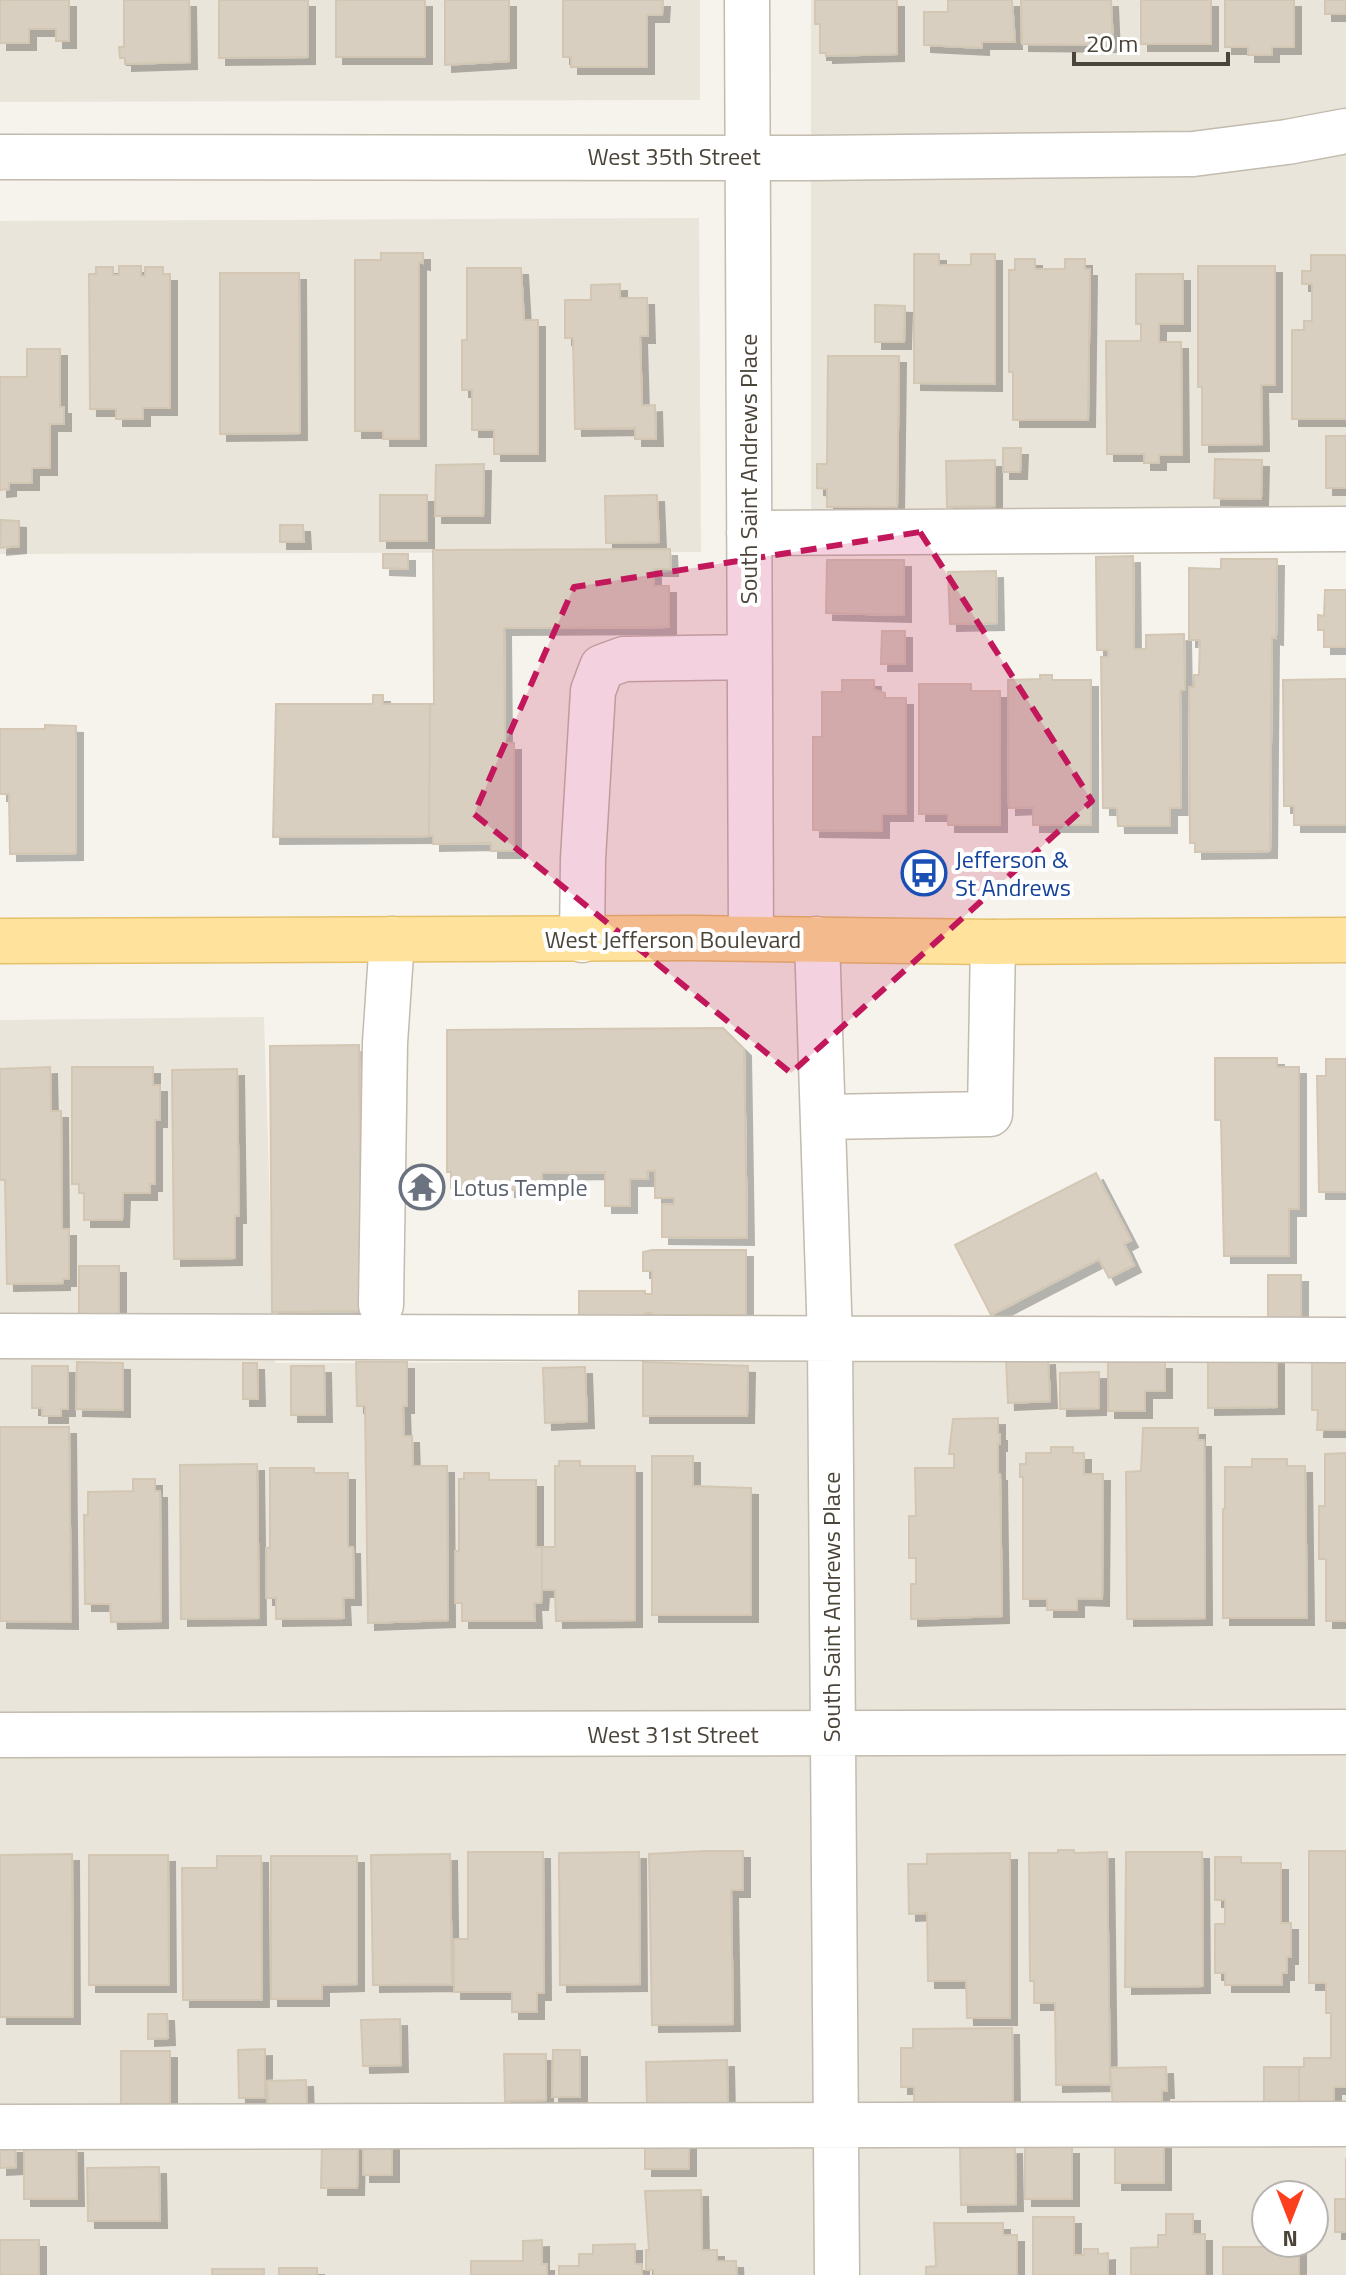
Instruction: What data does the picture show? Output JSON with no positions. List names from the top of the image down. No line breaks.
{"streets":{"main road":["West Jefferson Boulevard"],"street":["West 35th Street","South Saint Andrews Place","West 31st Street"]},"crossings":[["West 35th Street","South Saint Andrews Place"],["South Saint Andrews Place","West Jefferson Boulevard"],["South Saint Andrews Place","West 31st Street"]],"places":{"bus stop":["Jefferson & St Andrews"],"temple":["Lotus Temple"]},"scale_bar":"20 m","north":"bottom"}
